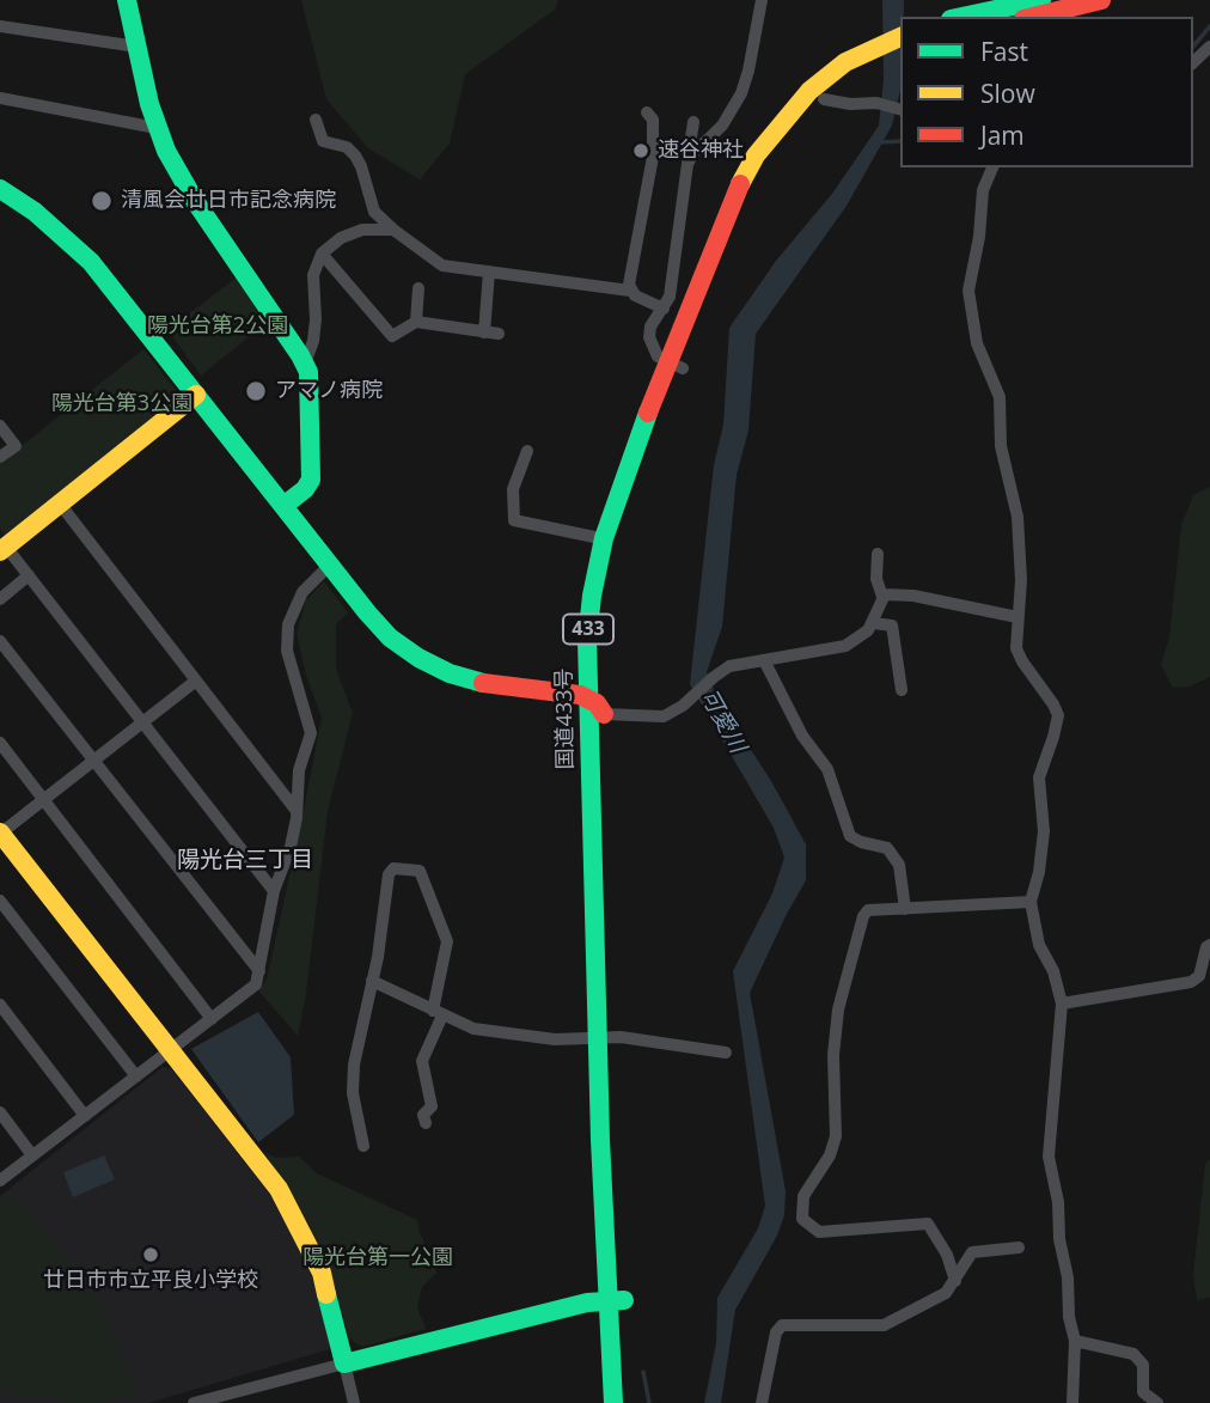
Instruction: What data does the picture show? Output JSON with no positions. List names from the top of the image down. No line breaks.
{"streets":{"main road":["433","国道433号"]},"districts":["陽光台三丁目"],"water":["可愛川"],"parks":["陽光台第2公園","陽光台第3公園","陽光台第一公園"],"places":["速谷神社","清風会廿日市記念病院","アマノ病院","廿日市市立平良小学校"],"legend":["Fast","Slow","Jam"]}
